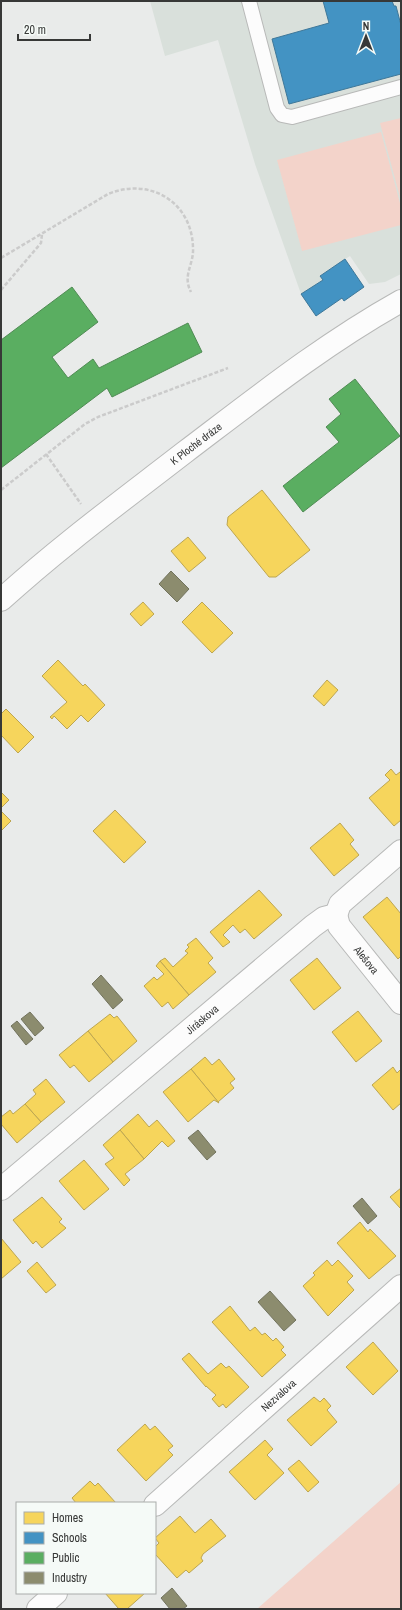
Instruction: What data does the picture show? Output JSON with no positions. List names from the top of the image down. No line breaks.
{"streets":{"street":["K Ploché dráze","Alešova","Jiráskova","Nezvalova"]},"crossings":[["Alešova","Jiráskova"]],"legend":["Homes","Schools","Public","Industry"],"scale_bar":"20 m","north":"top"}
